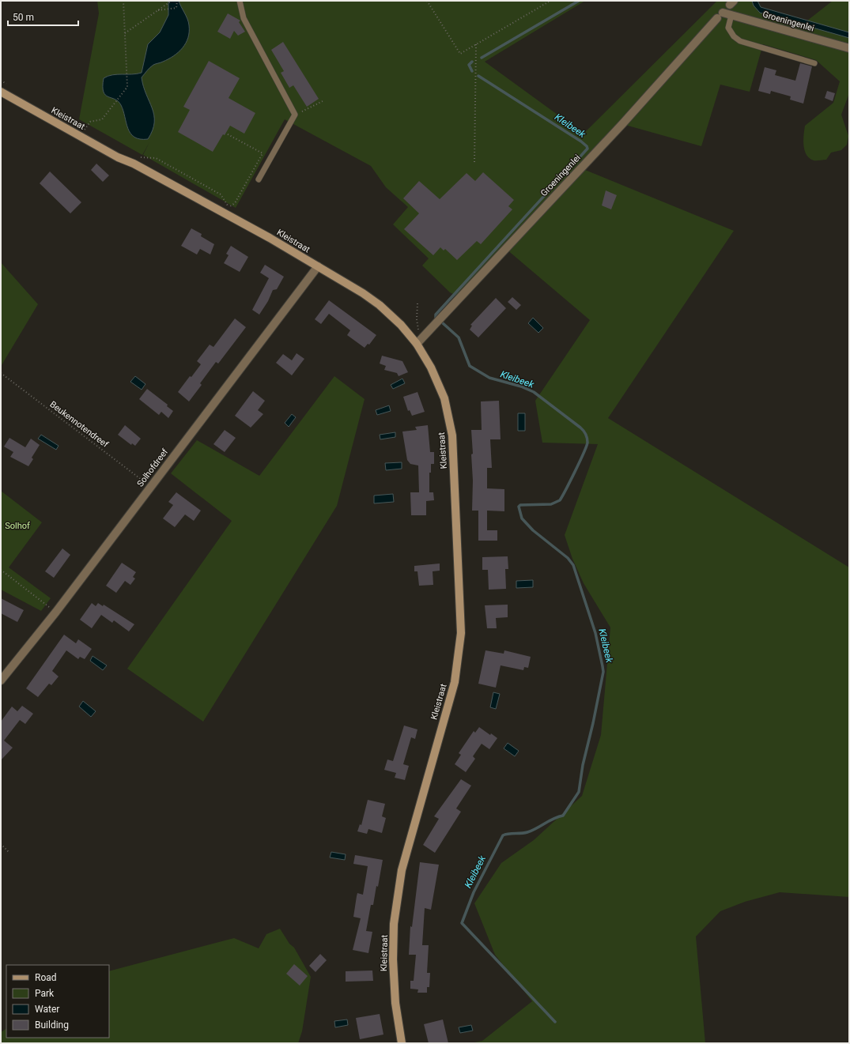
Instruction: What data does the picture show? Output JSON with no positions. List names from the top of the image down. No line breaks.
{"streets":{"street":["Groeningenlei","Kleistraat","Solhofdreef"],"path":["Beukennotendreef"]},"crossings":[["Groeningenlei","Kleistraat"],["Kleistraat","Solhofdreef"],["Beukennotendreef","Solhofdreef"]],"water":["Kleibeek"],"parks":["Solhof"],"legend":["Road","Park","Water","Building"],"scale_bar":"50 m"}
